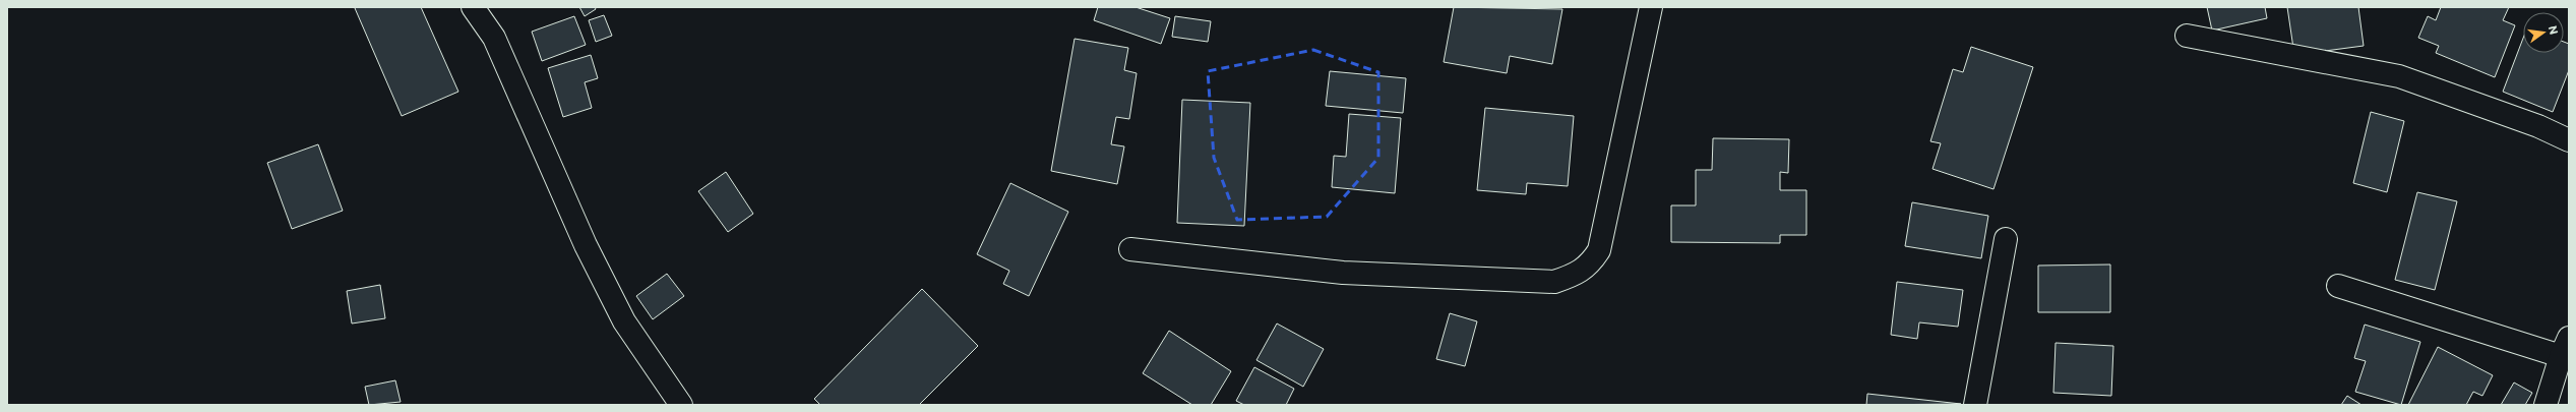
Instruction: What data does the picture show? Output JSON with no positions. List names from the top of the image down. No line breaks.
{"north":"right"}
